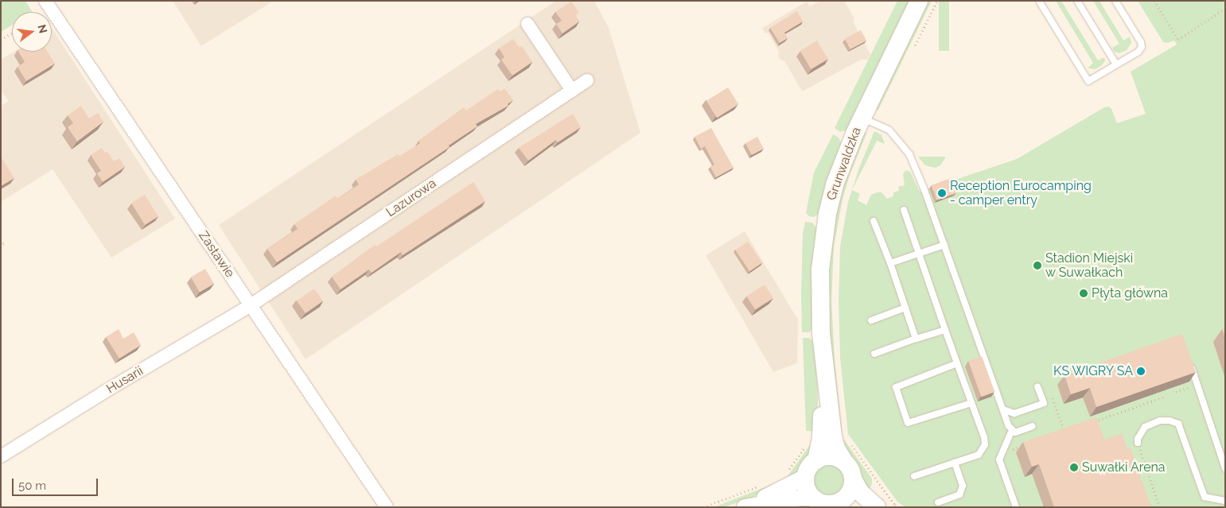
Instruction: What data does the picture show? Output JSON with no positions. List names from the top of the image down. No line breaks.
{"streets":{"main road":["Grunwaldzka"],"street":["Lazurowa","Zastawie","Husarii"]},"crossings":[["Lazurowa","Zastawie"],["Lazurowa","Husarii"],["Zastawie","Husarii"]],"places":["Reception Eurocamping - camper entry","Stadion Miejski w Suwałkach","Płyta główna","KS WIGRY SA","Suwałki Arena"],"scale_bar":"50 m","north":"right"}
